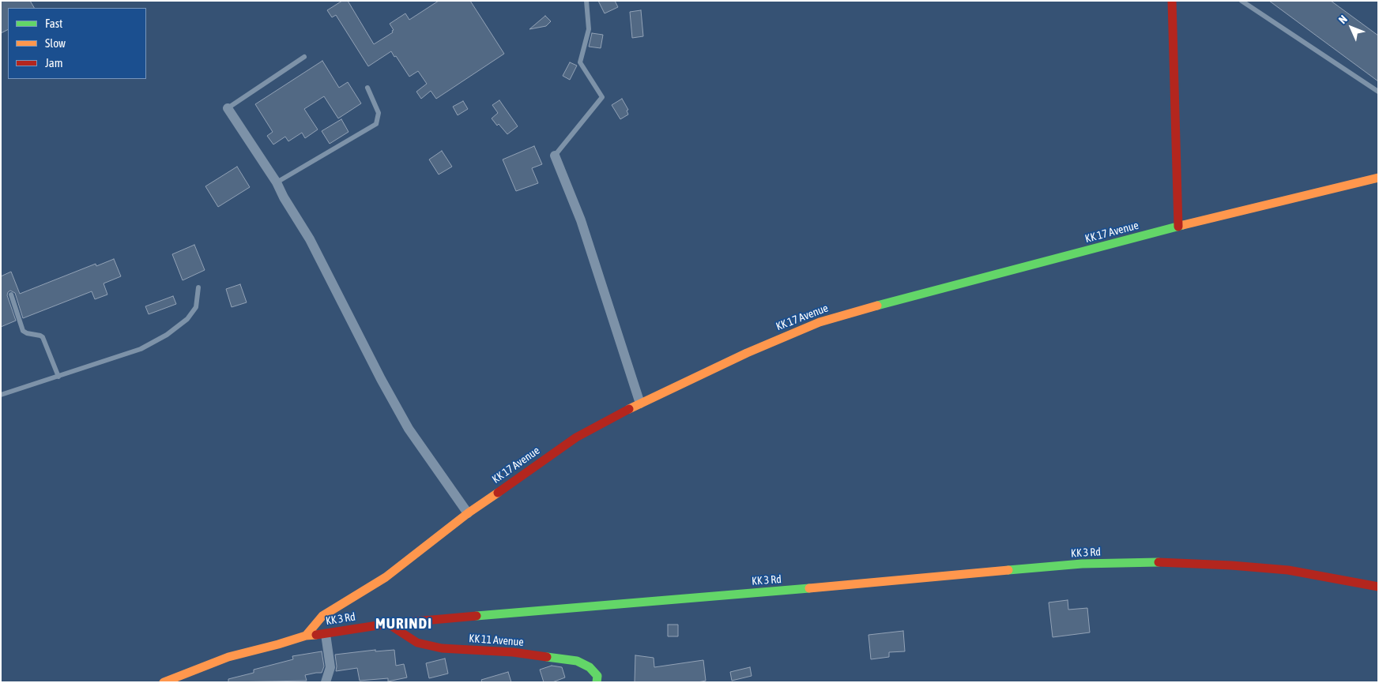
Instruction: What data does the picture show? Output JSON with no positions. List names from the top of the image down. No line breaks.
{"streets":{"main road":["KK 17 Avenue","KK 3 Rd","KK 11 Avenue"]},"crossings":[["KK 17 Avenue","KK 3 Rd"],["KK 3 Rd","KK 11 Avenue"]],"districts":["MURINDI"],"legend":["Fast","Slow","Jam"],"north":"top left"}
